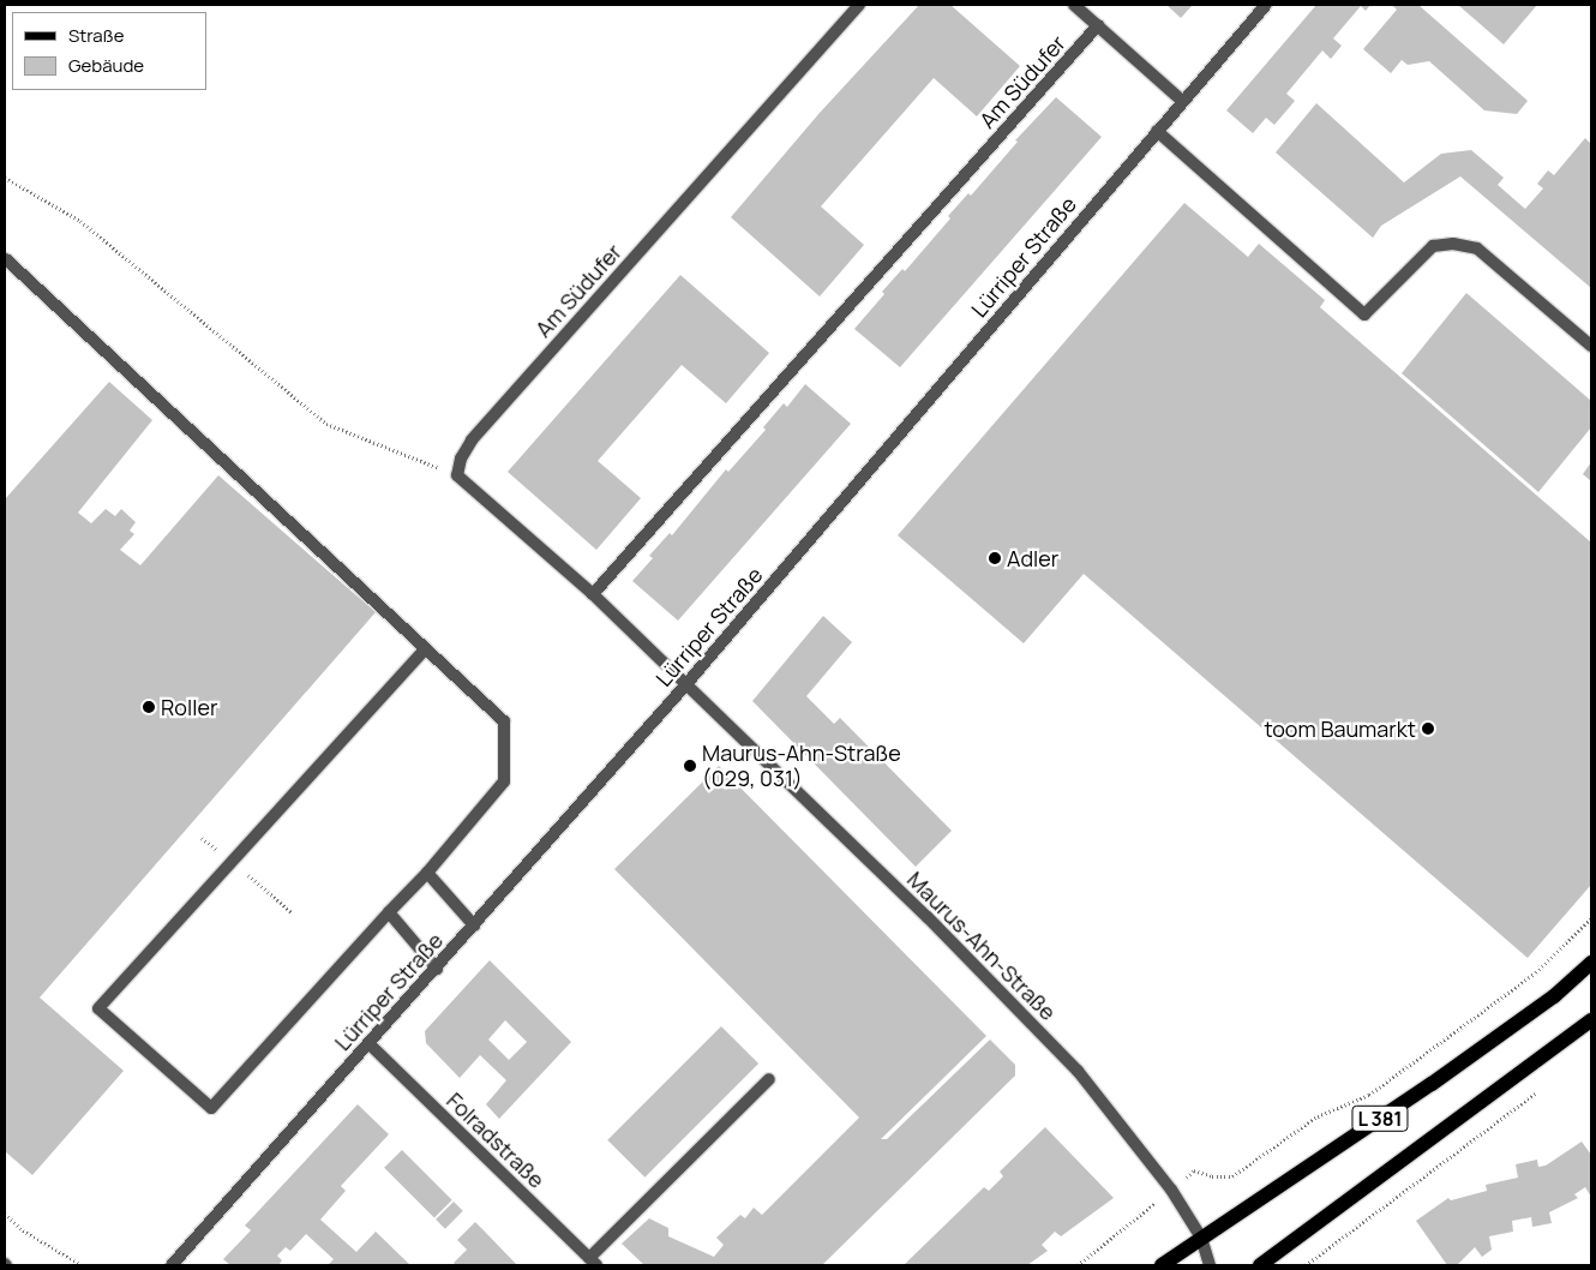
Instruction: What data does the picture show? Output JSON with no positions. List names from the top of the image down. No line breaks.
{"streets":{"main road":["L 381"],"street":["Am Südufer","Lürriper Straße","Maurus-Ahn-Straße","Folradstraße"]},"crossings":[["Lürriper Straße","Maurus-Ahn-Straße"],["Lürriper Straße","Folradstraße"],["Maurus-Ahn-Straße","L 381"]],"places":["Adler","Roller","toom Baumarkt","Maurus-Ahn-Straße (029, 031)"],"legend":["Straße","Gebäude"]}
